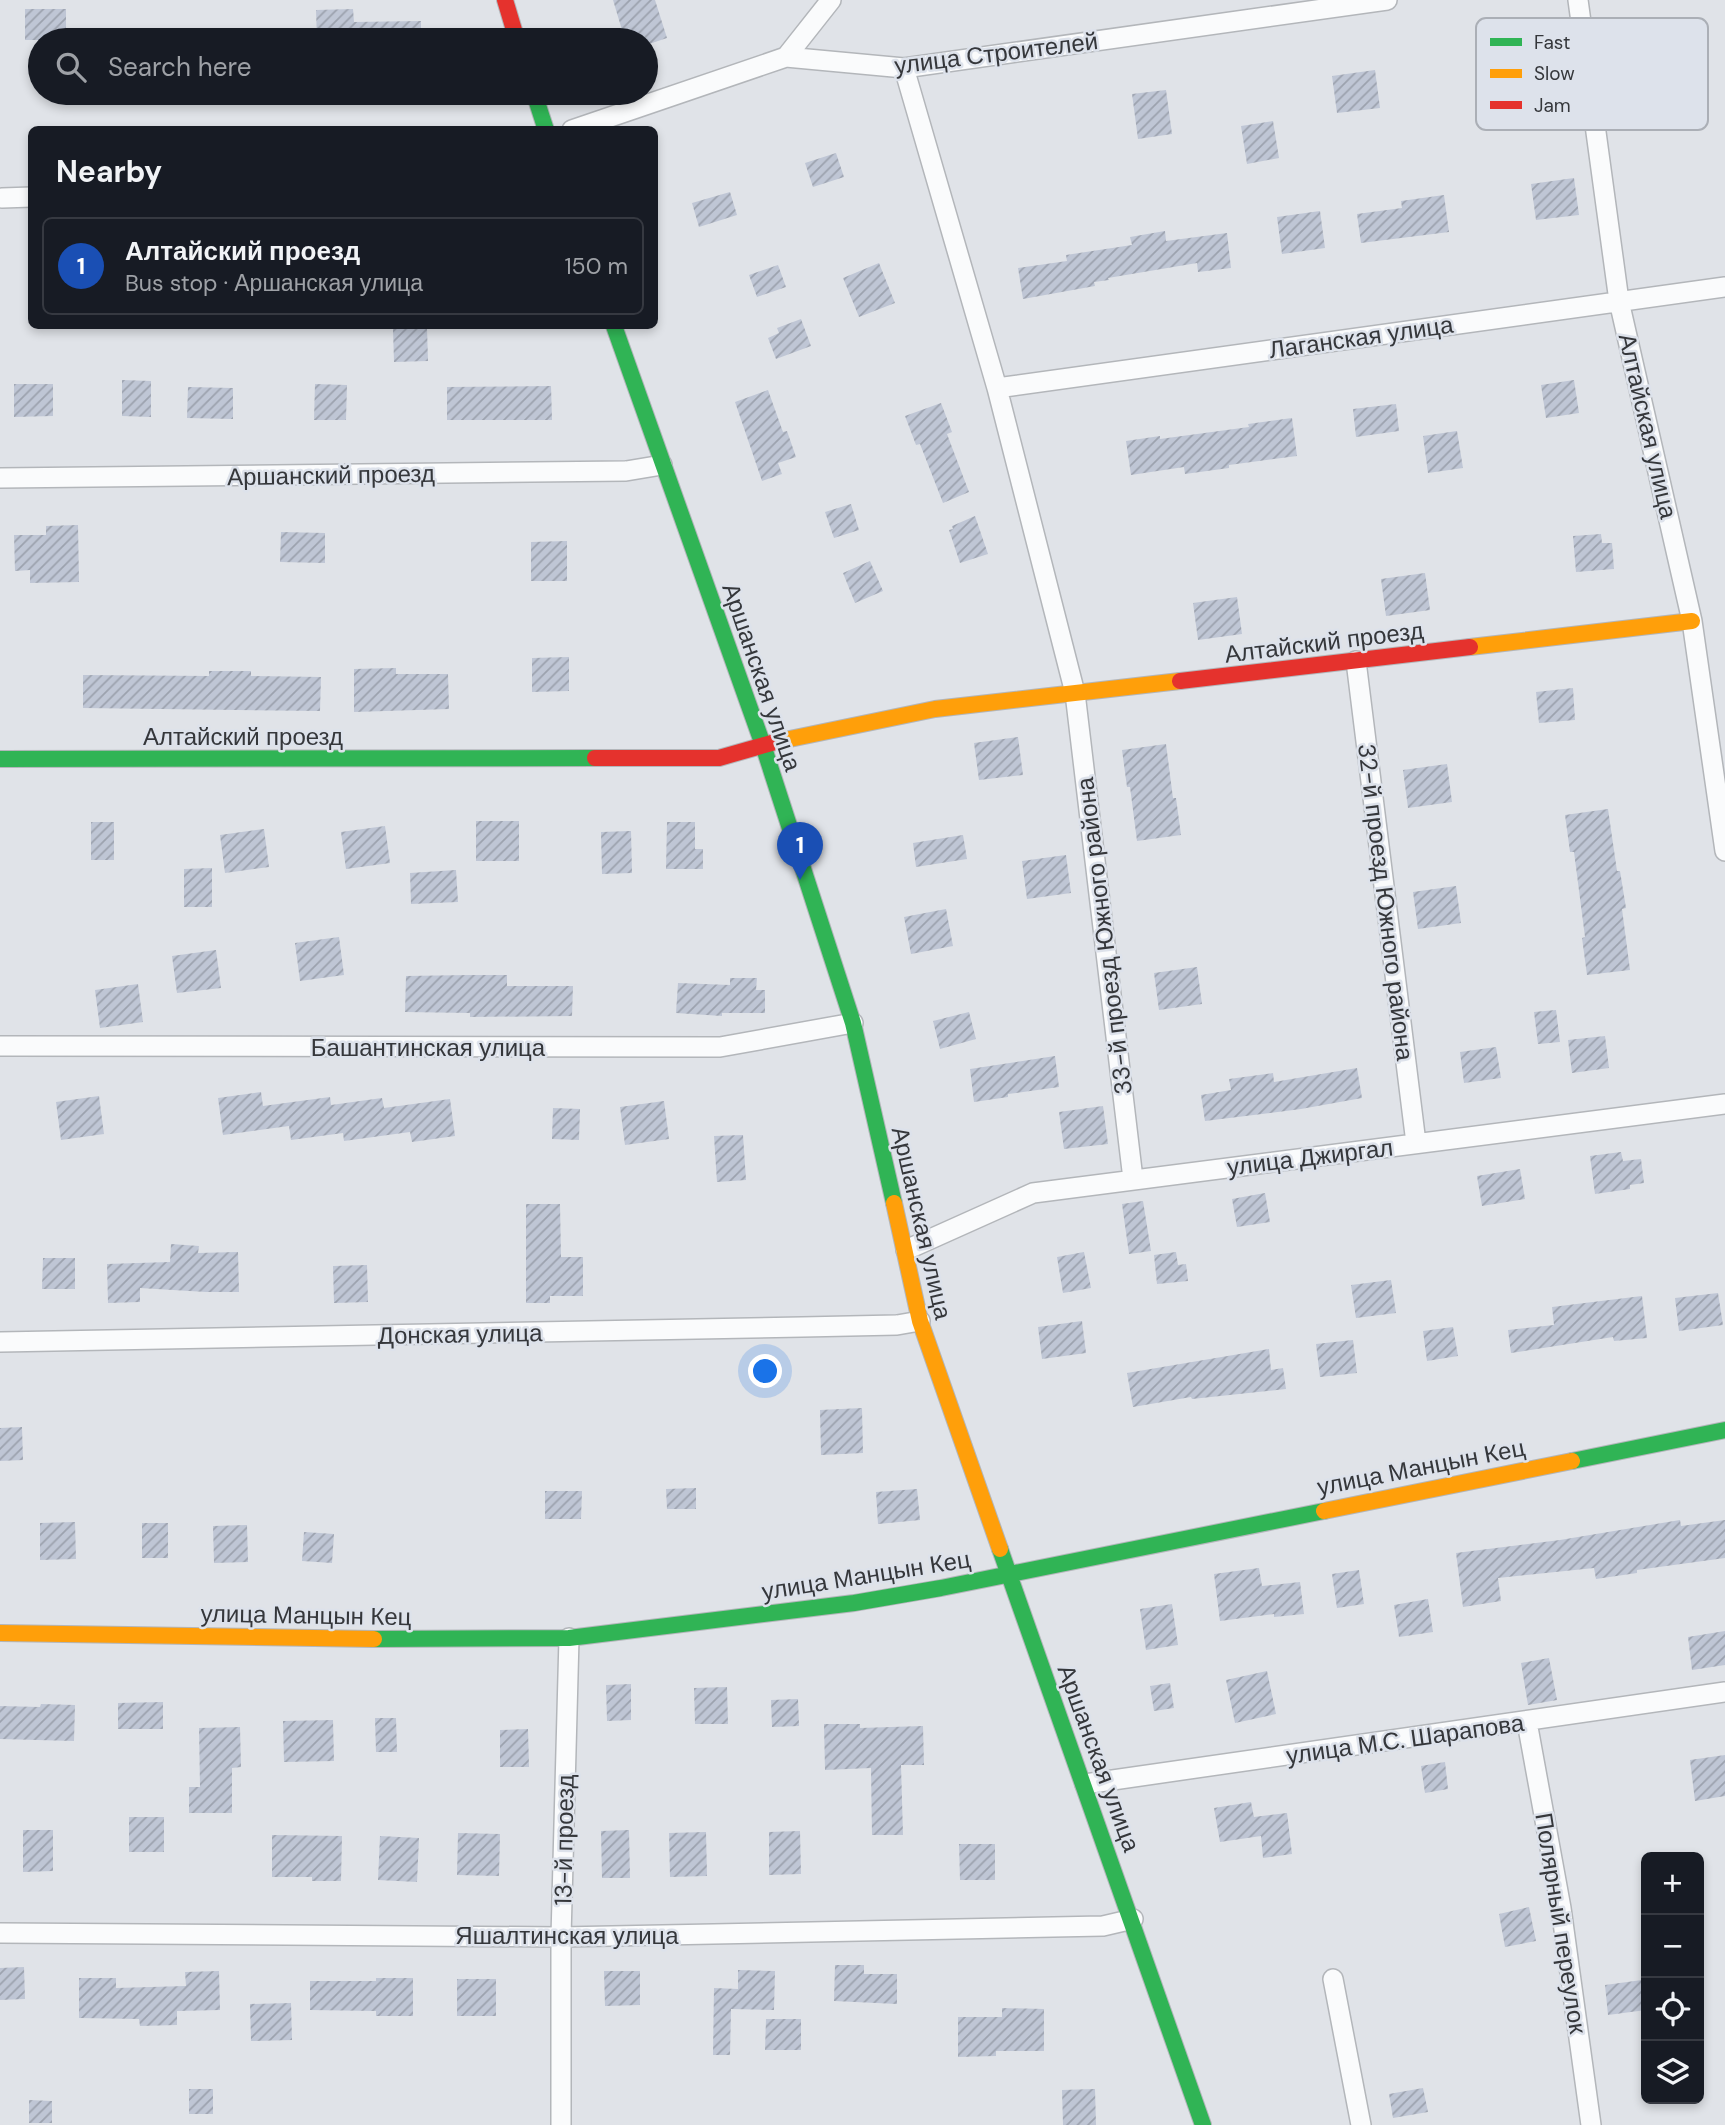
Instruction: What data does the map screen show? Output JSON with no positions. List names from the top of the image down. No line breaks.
{"streets":{"street":["улица Строителей","Лаганская улица","Алтайская улица","Аршанский проезд","Алтайский проезд","Аршанская улица","32-й проезд Южного района","33-й проезд Южного района","Башантинская улица","улица Джиргал","Донская улица","улица Манцын Кец","улица М.С. Шарапова","13-й проезд","Полярный переулок","Яшалтинская улица"]},"crossings":[["Лаганская улица","Алтайская улица"],["Алтайская улица","Алтайский проезд"],["Аршанский проезд","Аршанская улица"],["Алтайский проезд","Аршанская улица"],["Алтайский проезд","32-й проезд Южного района"],["Алтайский проезд","33-й проезд Южного района"],["Аршанская улица","Башантинская улица"],["Аршанская улица","улица Джиргал"],["Аршанская улица","Донская улица"],["Аршанская улица","улица Манцын Кец"],["Аршанская улица","улица М.С. Шарапова"],["Аршанская улица","Яшалтинская улица"],["32-й проезд Южного района","улица Джиргал"],["33-й проезд Южного района","улица Джиргал"],["улица Манцын Кец","13-й проезд"],["улица М.С. Шарапова","Полярный переулок"],["13-й проезд","Яшалтинская улица"]],"legend":["Fast","Slow","Jam"],"page":{"search":"Search here","heading":"Nearby","list":[{"mark":"1","name":"Алтайский проезд","note":"Bus stop · Аршанская улица","value":"150 m"}],"pins":"1","map_buttons":["+","−"]}}
